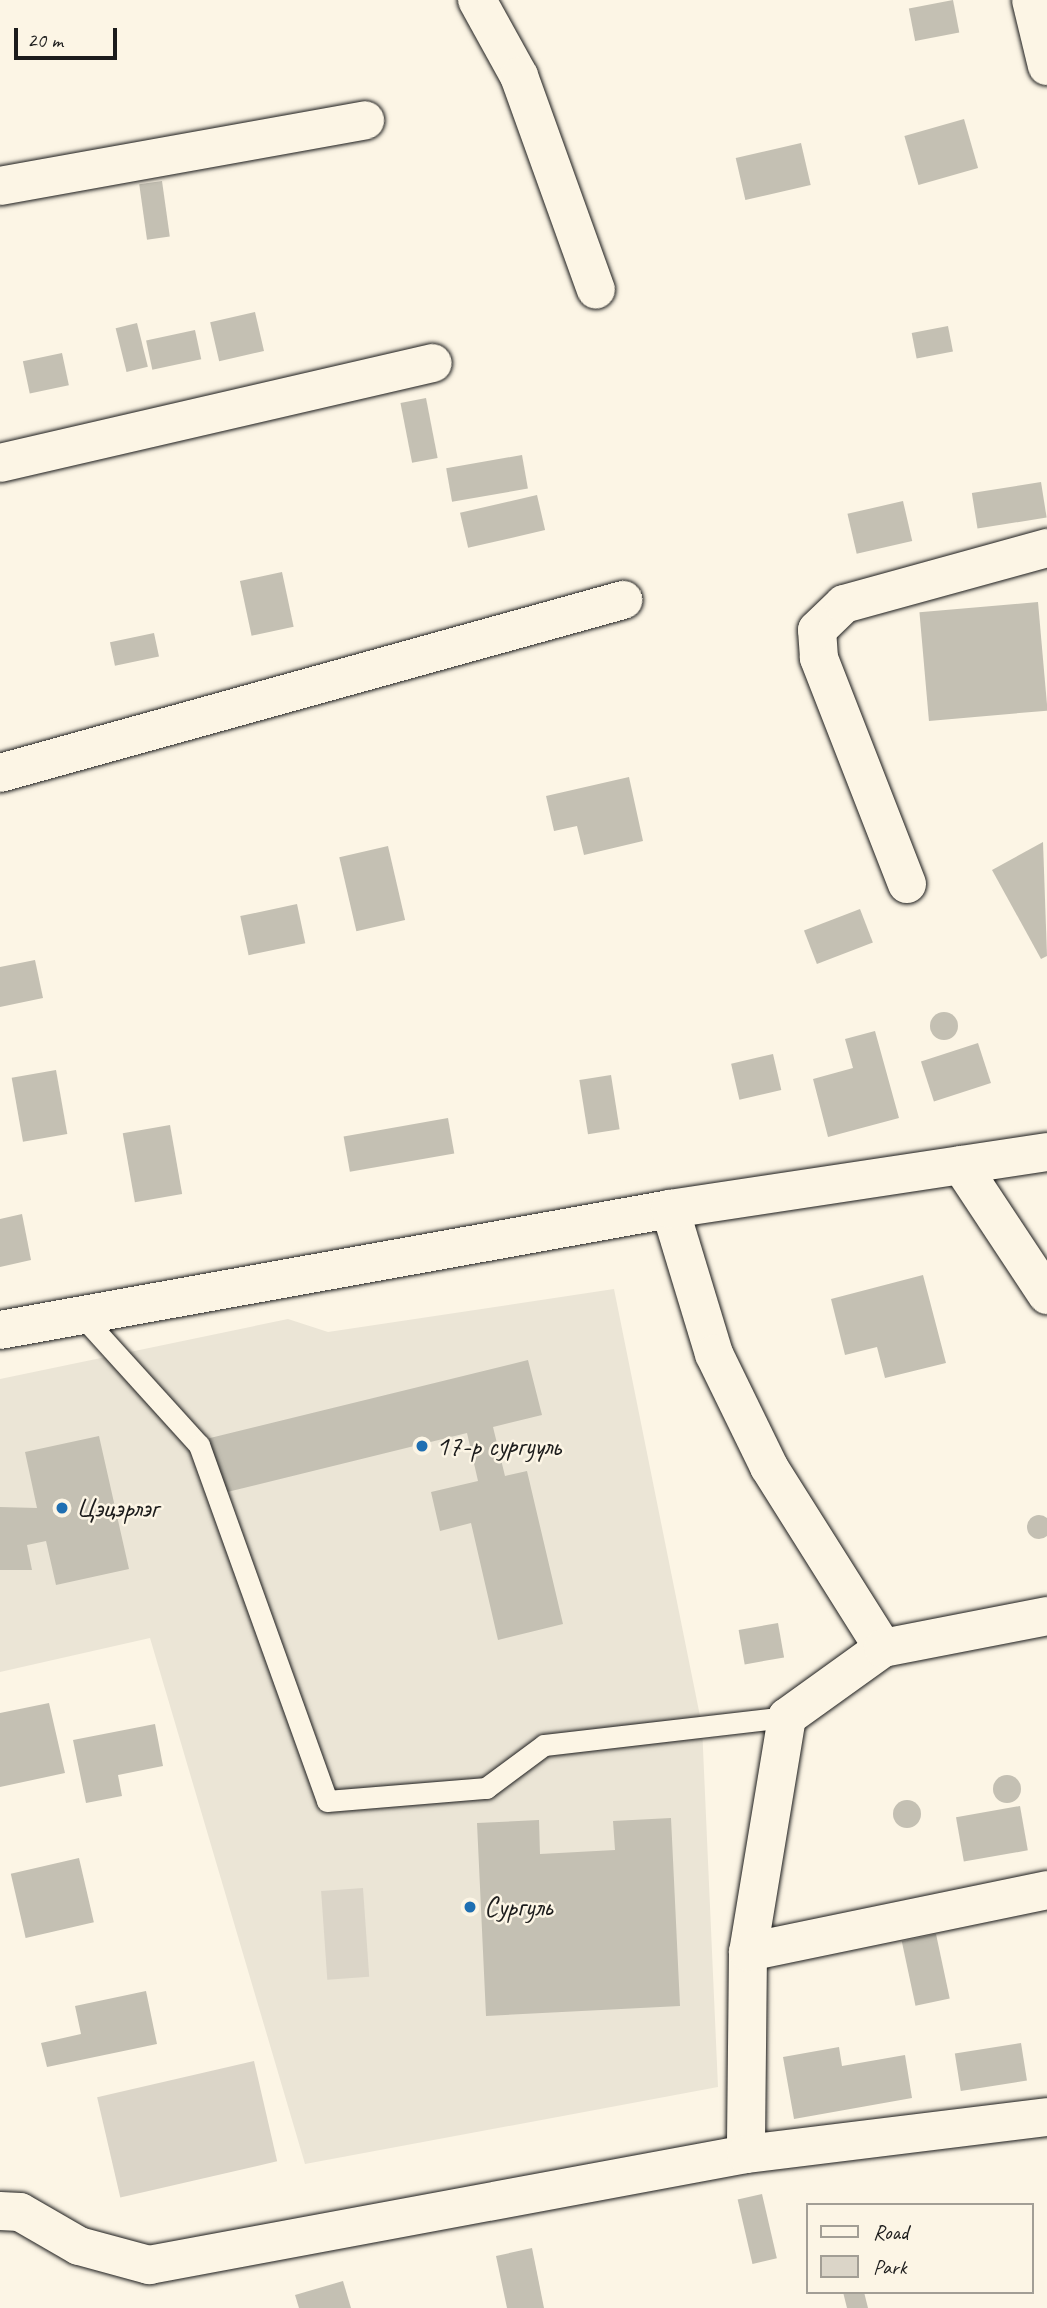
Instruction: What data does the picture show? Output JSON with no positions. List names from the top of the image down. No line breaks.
{"places":["17-р сургууль","Цэцэрлэг","Сургуль"],"legend":["Road","Park"],"scale_bar":"20 m"}
